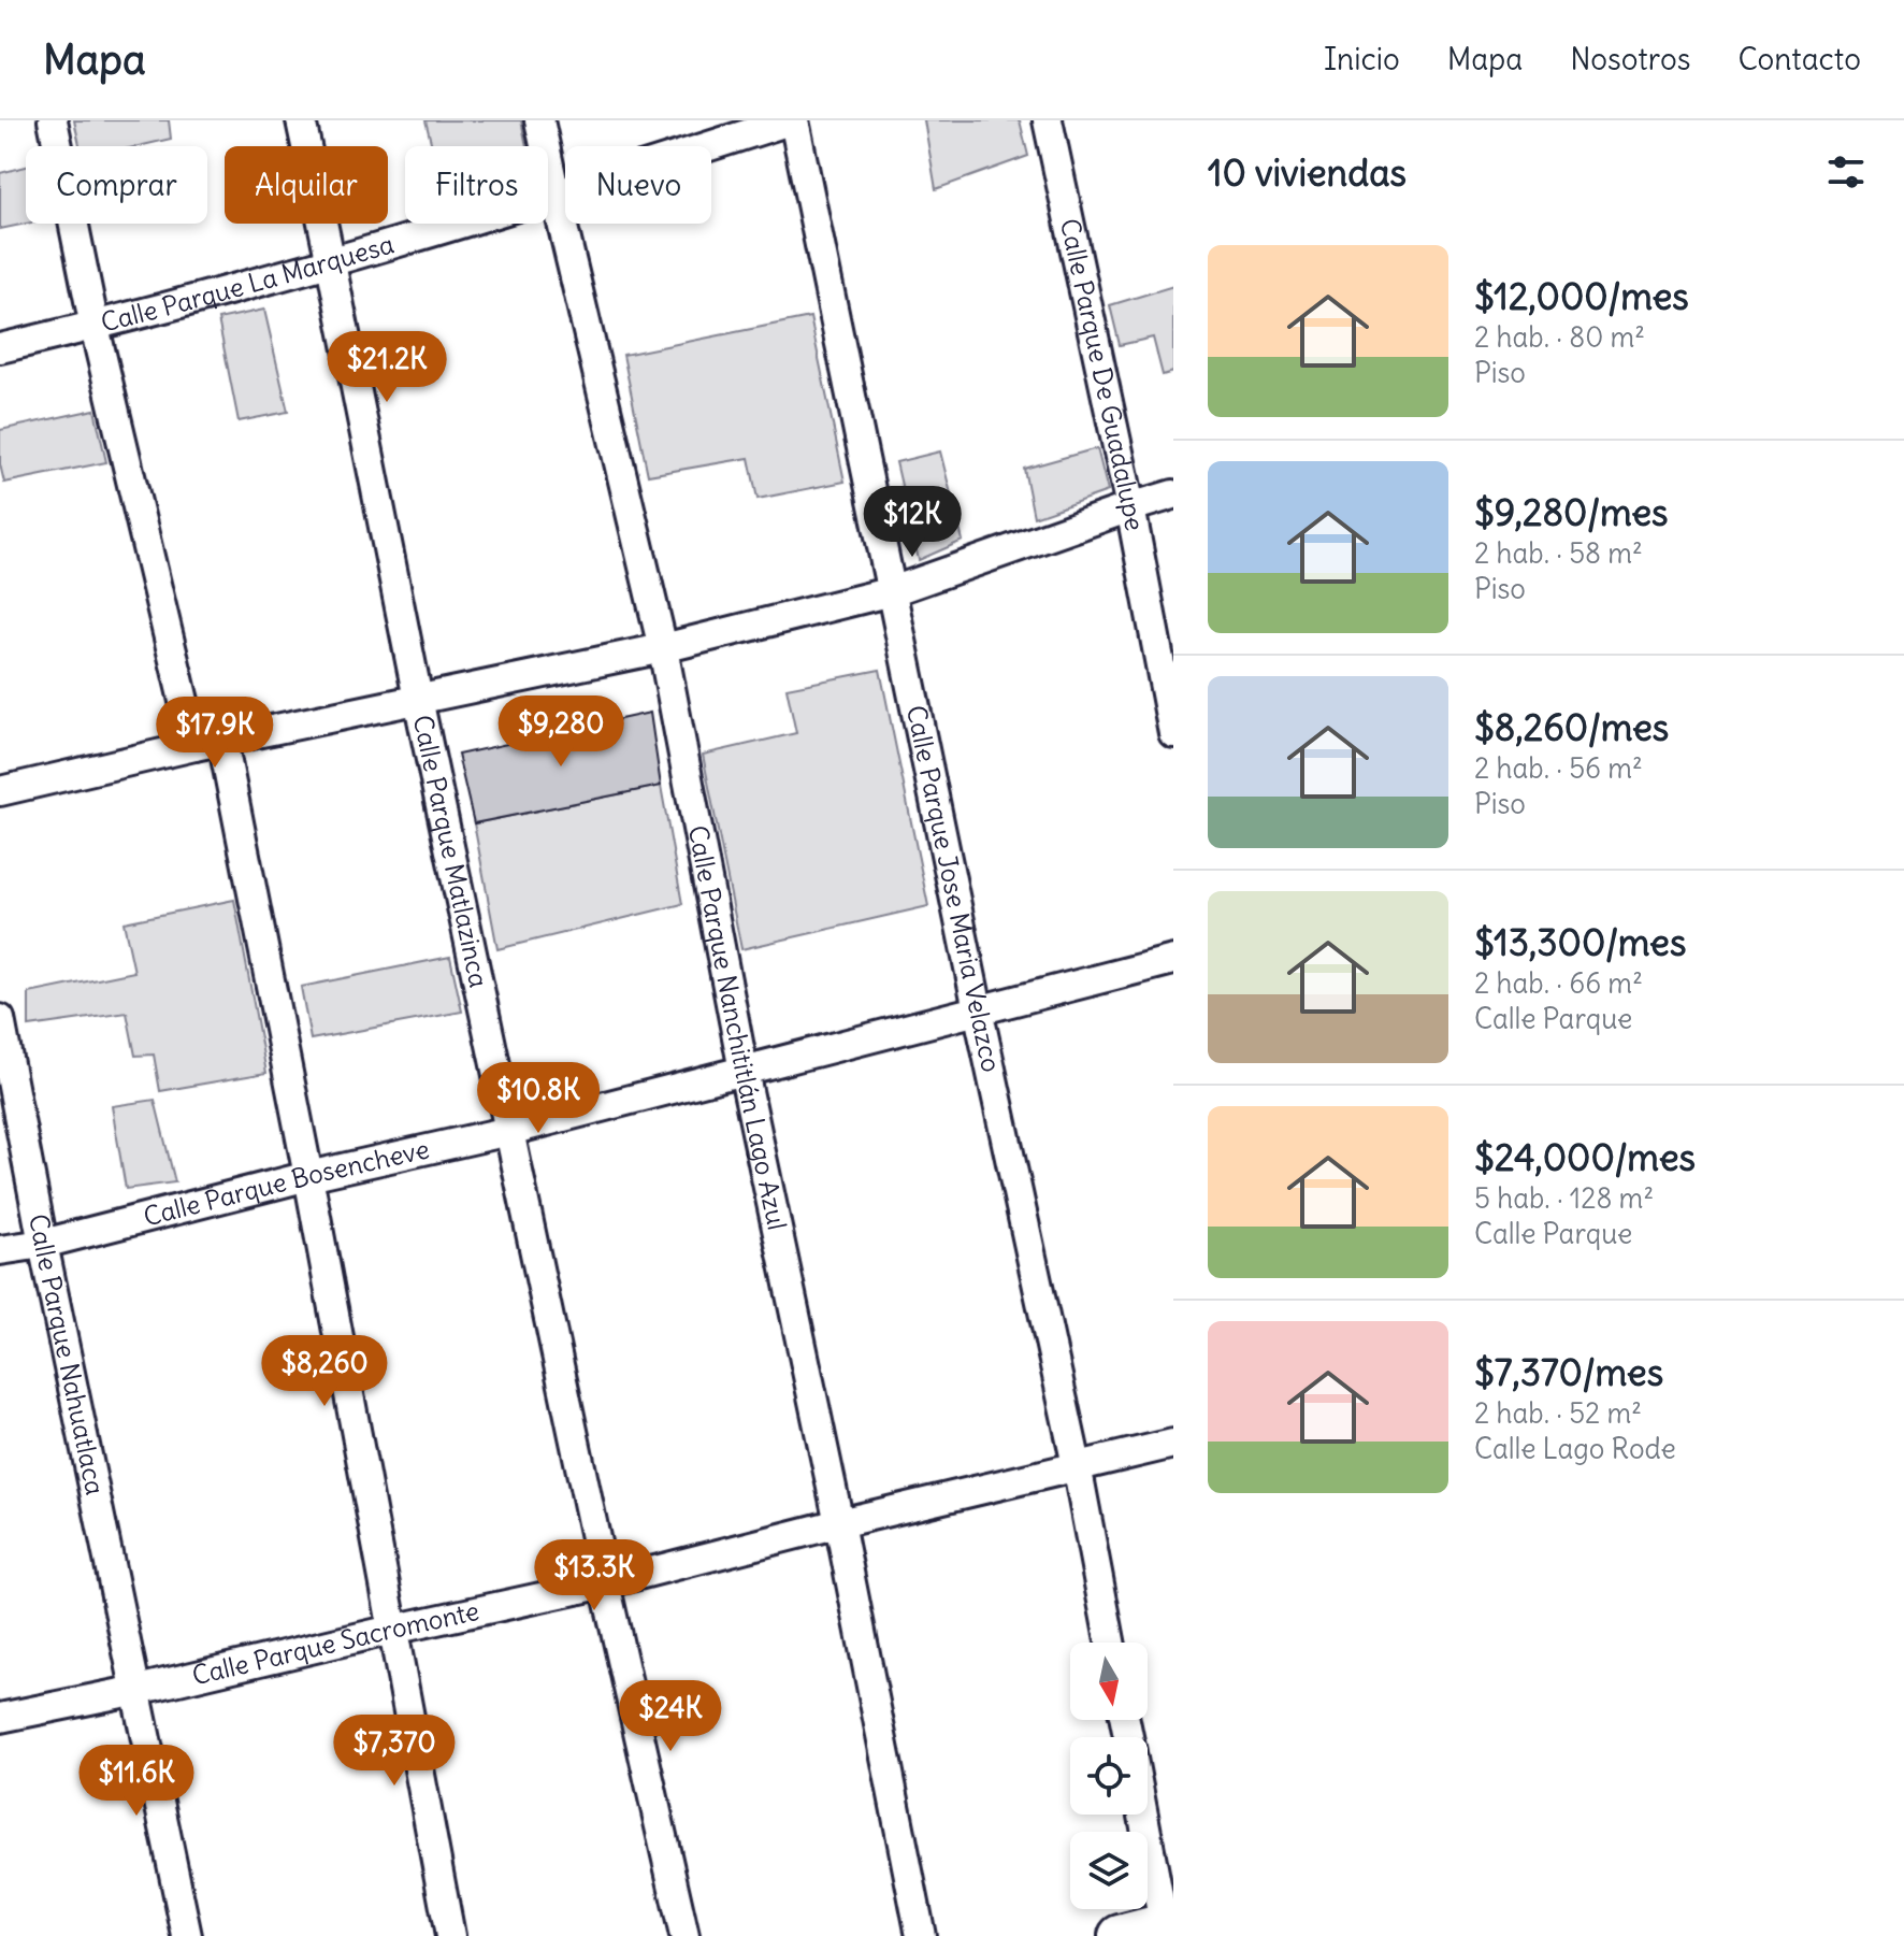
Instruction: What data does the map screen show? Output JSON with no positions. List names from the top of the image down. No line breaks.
{"streets":{"street":["Calle Parque La Marquesa","Calle Parque De Guadalupe","Calle Parque Matlazinca","Calle Parque Jose Maria Velazco","Calle Parque Nanchititlán Lago Azul","Calle Parque Bosencheve","Calle Parque Nahuatlaca","Calle Parque Sacromonte"]},"crossings":[["Calle Parque La Marquesa","Calle Parque Matlazinca"],["Calle Parque La Marquesa","Calle Parque Jose Maria Velazco"],["Calle Parque La Marquesa","Calle Parque Nanchititlán Lago Azul"],["Calle Parque Matlazinca","Calle Parque Bosencheve"],["Calle Parque Matlazinca","Calle Parque Sacromonte"],["Calle Parque Jose Maria Velazco","Calle Parque Bosencheve"],["Calle Parque Jose Maria Velazco","Calle Parque Sacromonte"],["Calle Parque Nanchititlán Lago Azul","Calle Parque Bosencheve"],["Calle Parque Nanchititlán Lago Azul","Calle Parque Sacromonte"],["Calle Parque Bosencheve","Calle Parque Nahuatlaca"],["Calle Parque Nahuatlaca","Calle Parque Sacromonte"]],"north":"bottom","page":{"header":"Mapa","nav":["Inicio","Mapa","Nosotros","Contacto"],"heading":"10 viviendas","chip":["Comprar","Alquilar","Filtros","Nuevo"],"list":[{"name":"$12,000/mes","note":"2 hab. · 80 m² · Piso"},{"name":"$9,280/mes","note":"2 hab. · 58 m² · Piso"},{"name":"$8,260/mes","note":"2 hab. · 56 m² · Piso"},{"name":"$13,300/mes","note":"2 hab. · 66 m² · Calle Parque"},{"name":"$24,000/mes","note":"5 hab. · 128 m² · Calle Parque"},{"name":"$7,370/mes","note":"2 hab. · 52 m² · Calle Lago Rode"}],"price":["$21.2K","$12K","$9,280","$17.9K","$10.8K","$8,260","$13.3K","$24K","$7,370","$11.6K"]}}
